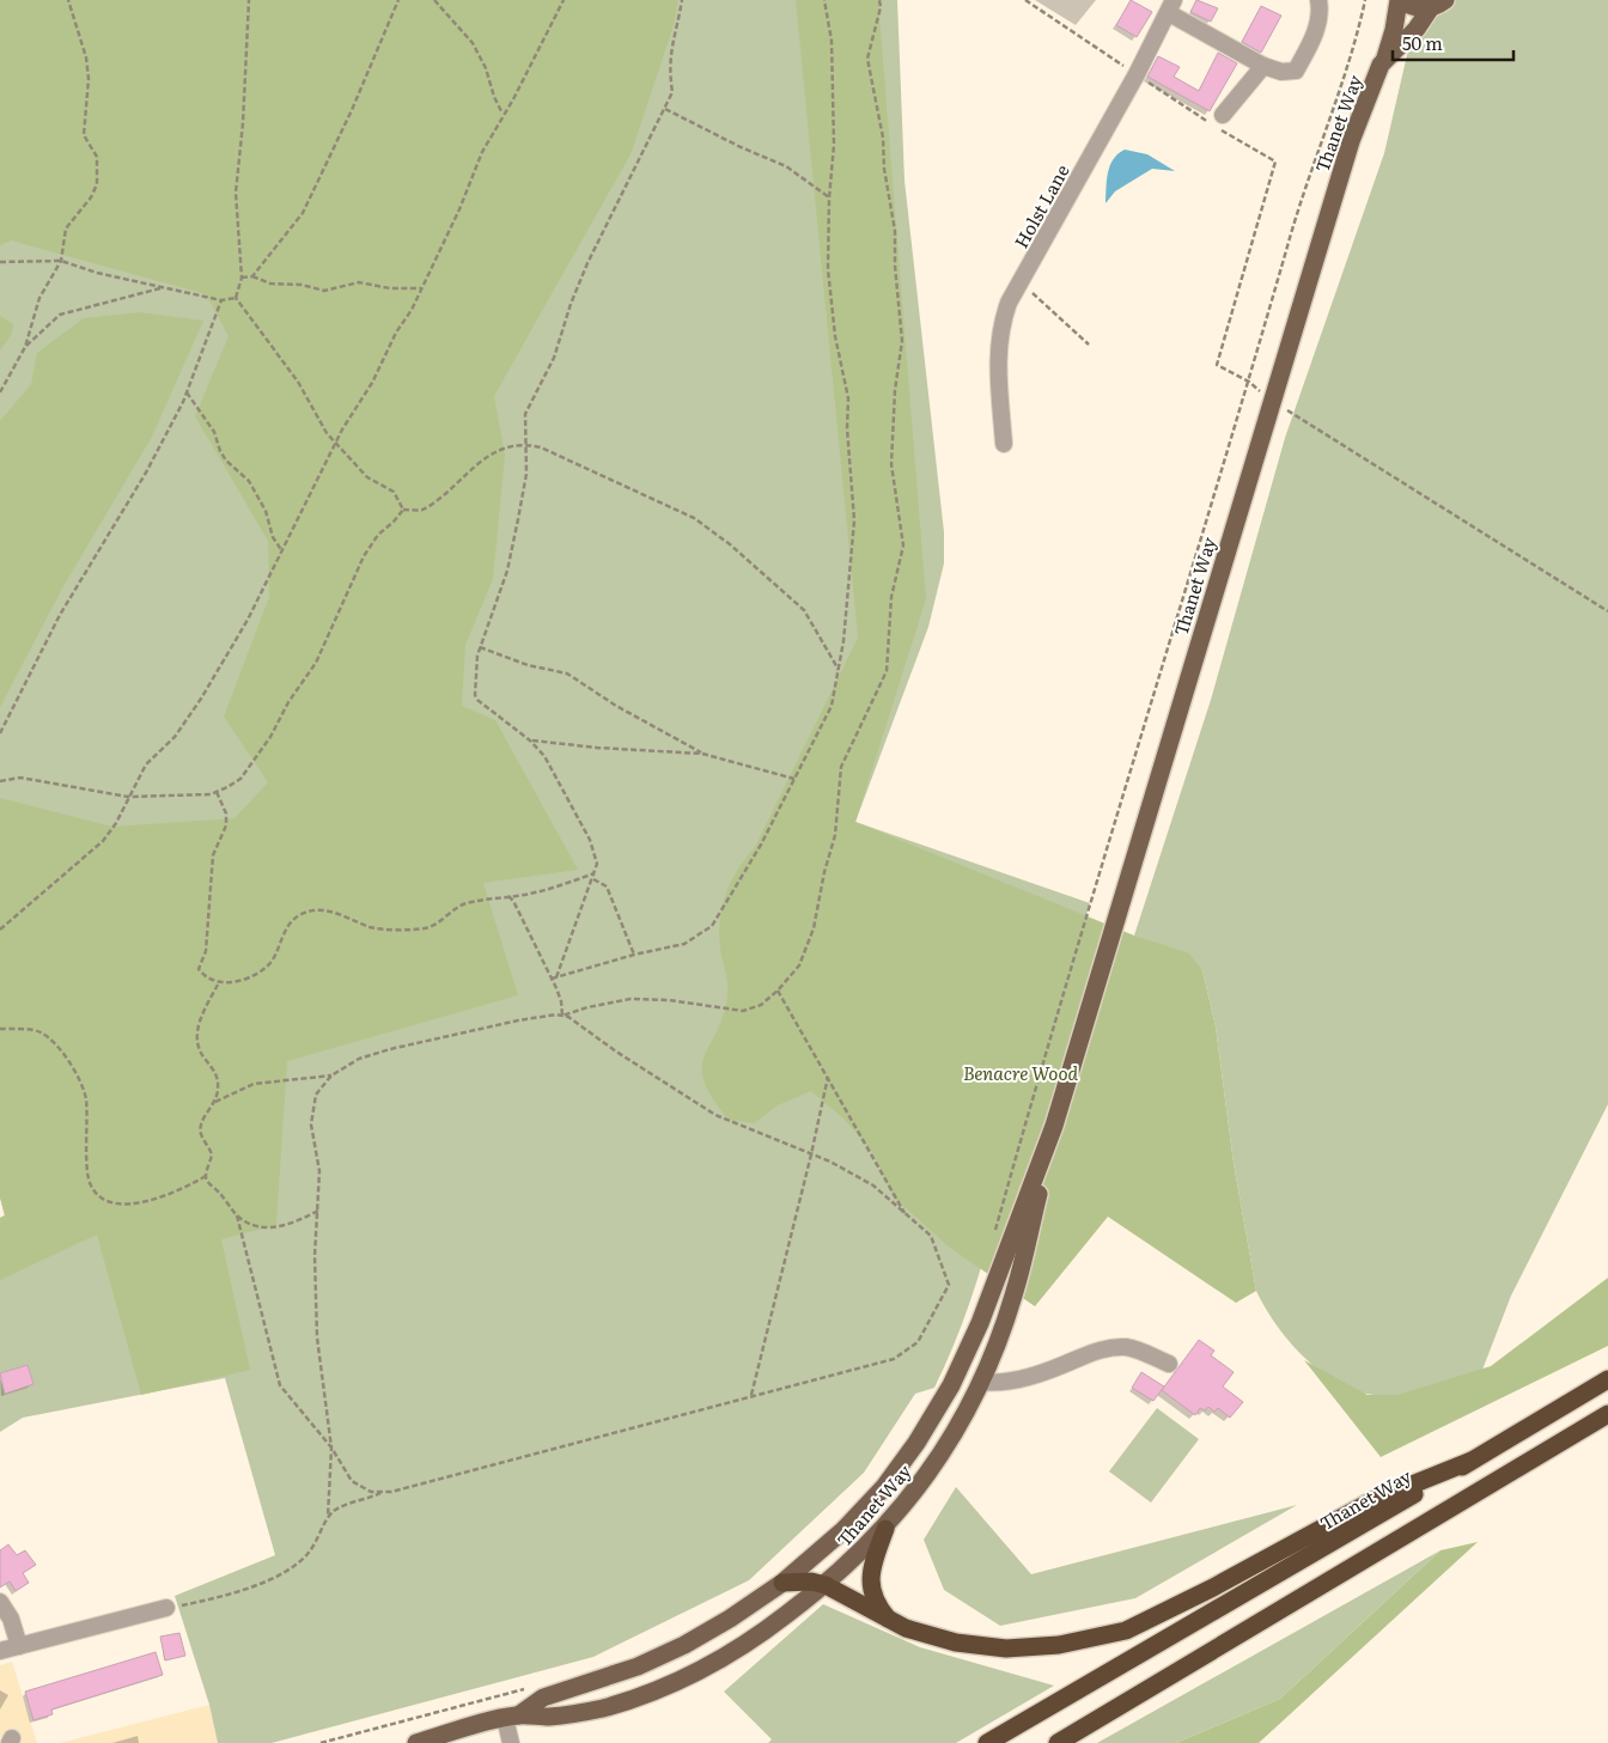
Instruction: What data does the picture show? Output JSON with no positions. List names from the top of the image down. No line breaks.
{"streets":{"highway":["Thanet Way"],"street":["Holst Lane"]},"parks":["Benacre Wood"],"scale_bar":"50 m"}
